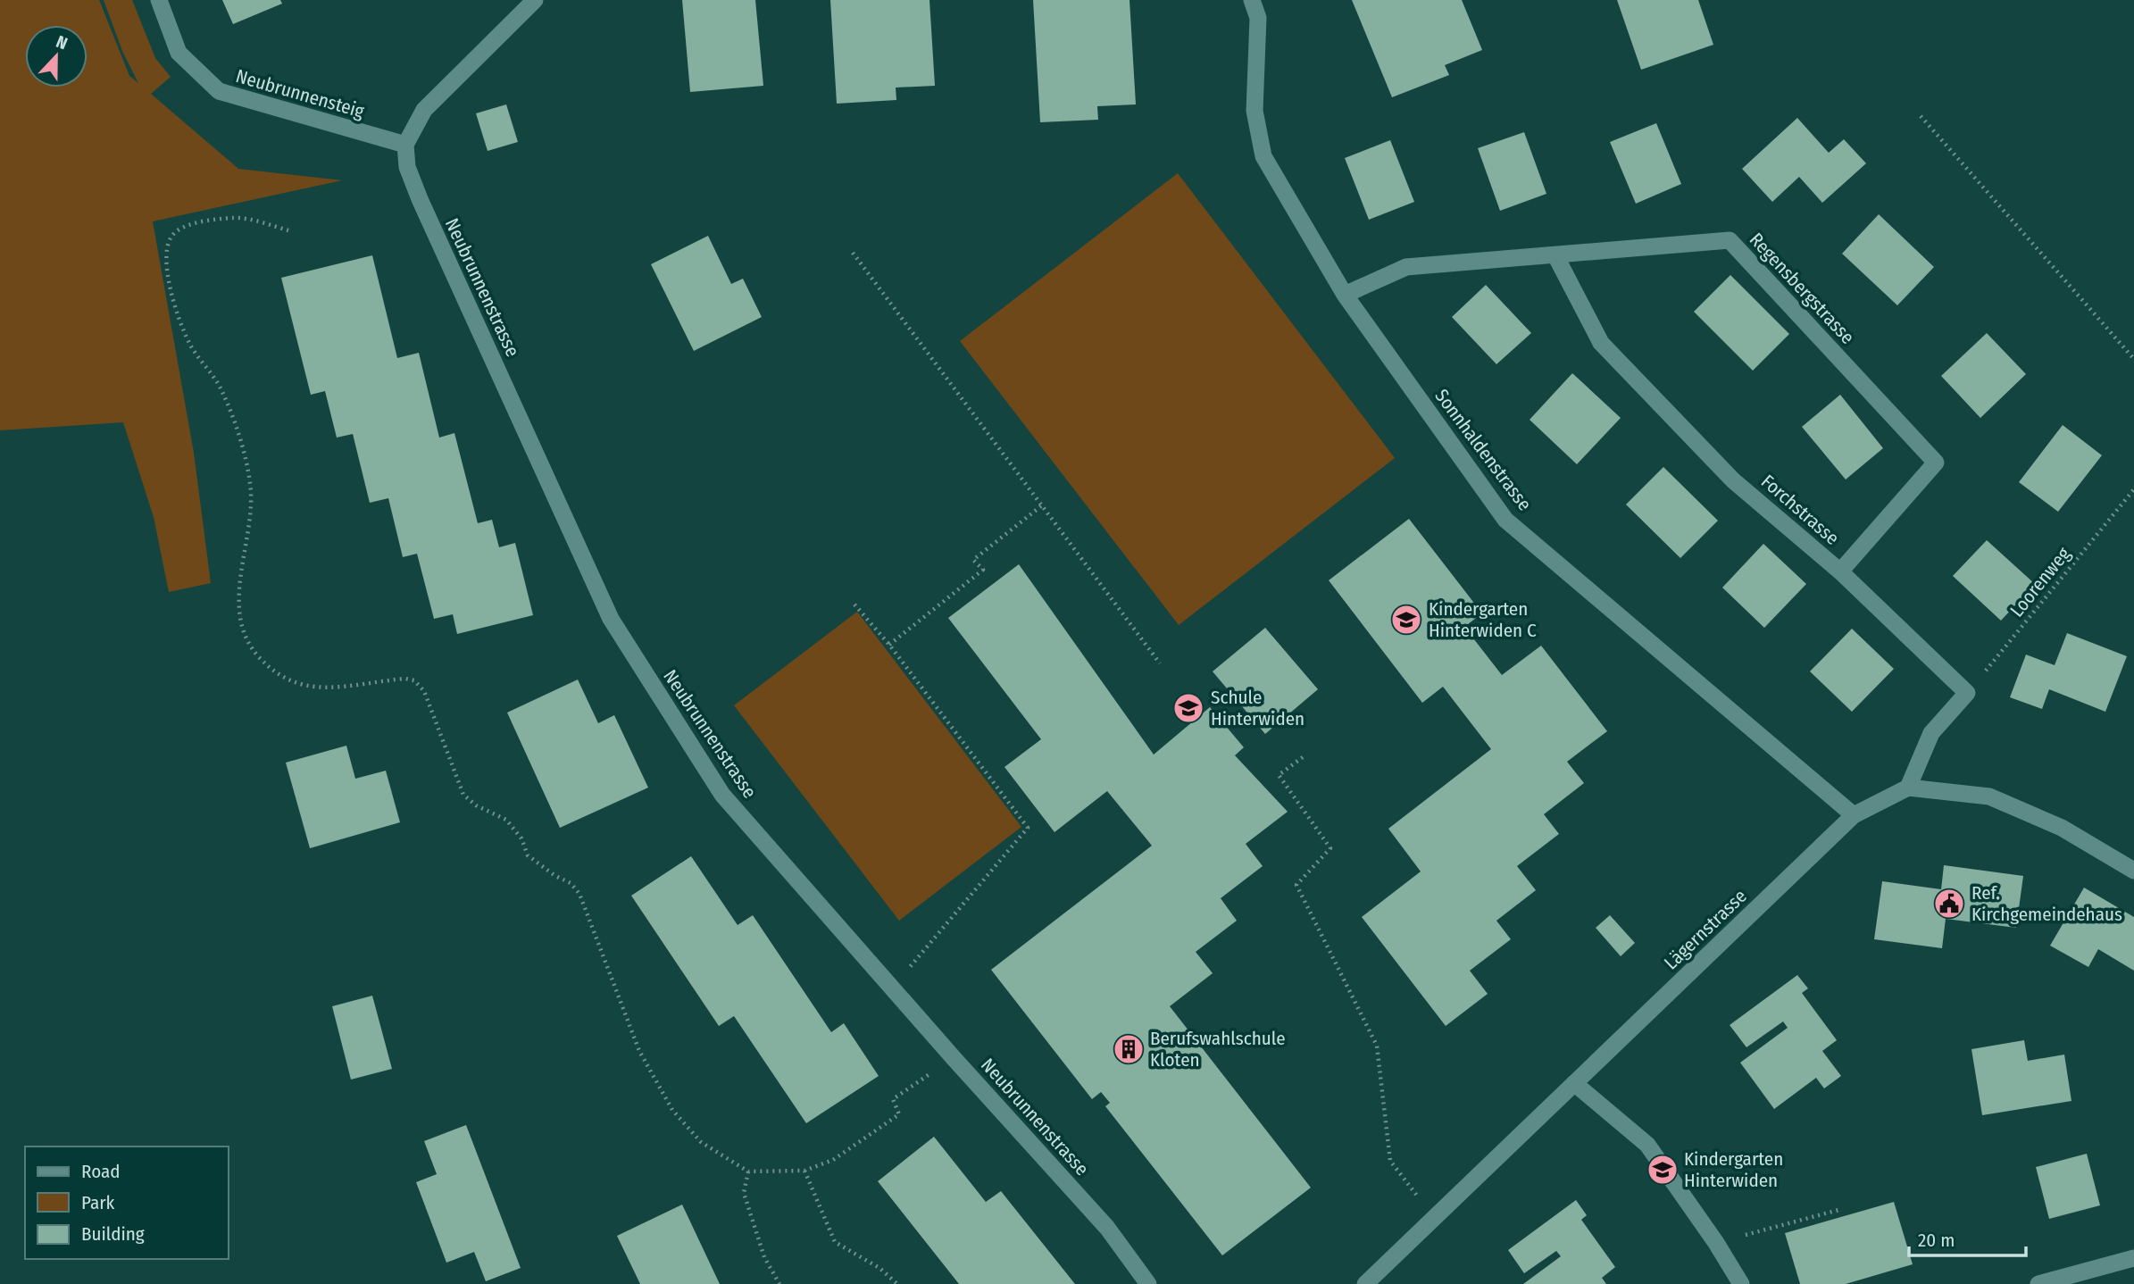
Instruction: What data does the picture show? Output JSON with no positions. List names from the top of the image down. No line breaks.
{"streets":{"street":["Neubrunnensteig","Neubrunnenstrasse","Regensbergstrasse","Sonnhaldenstrasse","Forchstrasse","Lägernstrasse"],"path":["Loorenweg"]},"crossings":[["Neubrunnensteig","Neubrunnenstrasse"],["Regensbergstrasse","Sonnhaldenstrasse"],["Regensbergstrasse","Forchstrasse"],["Sonnhaldenstrasse","Lägernstrasse"],["Forchstrasse","Loorenweg"]],"places":{"school or university":["Kindergarten Hinterwiden C","Schule Hinterwiden","Kindergarten Hinterwiden"],"public building":["Ref. Kirchgemeindehaus"],"building":["Berufswahlschule Kloten"]},"legend":["Road","Park","Building"],"scale_bar":"20 m","north":"top"}
